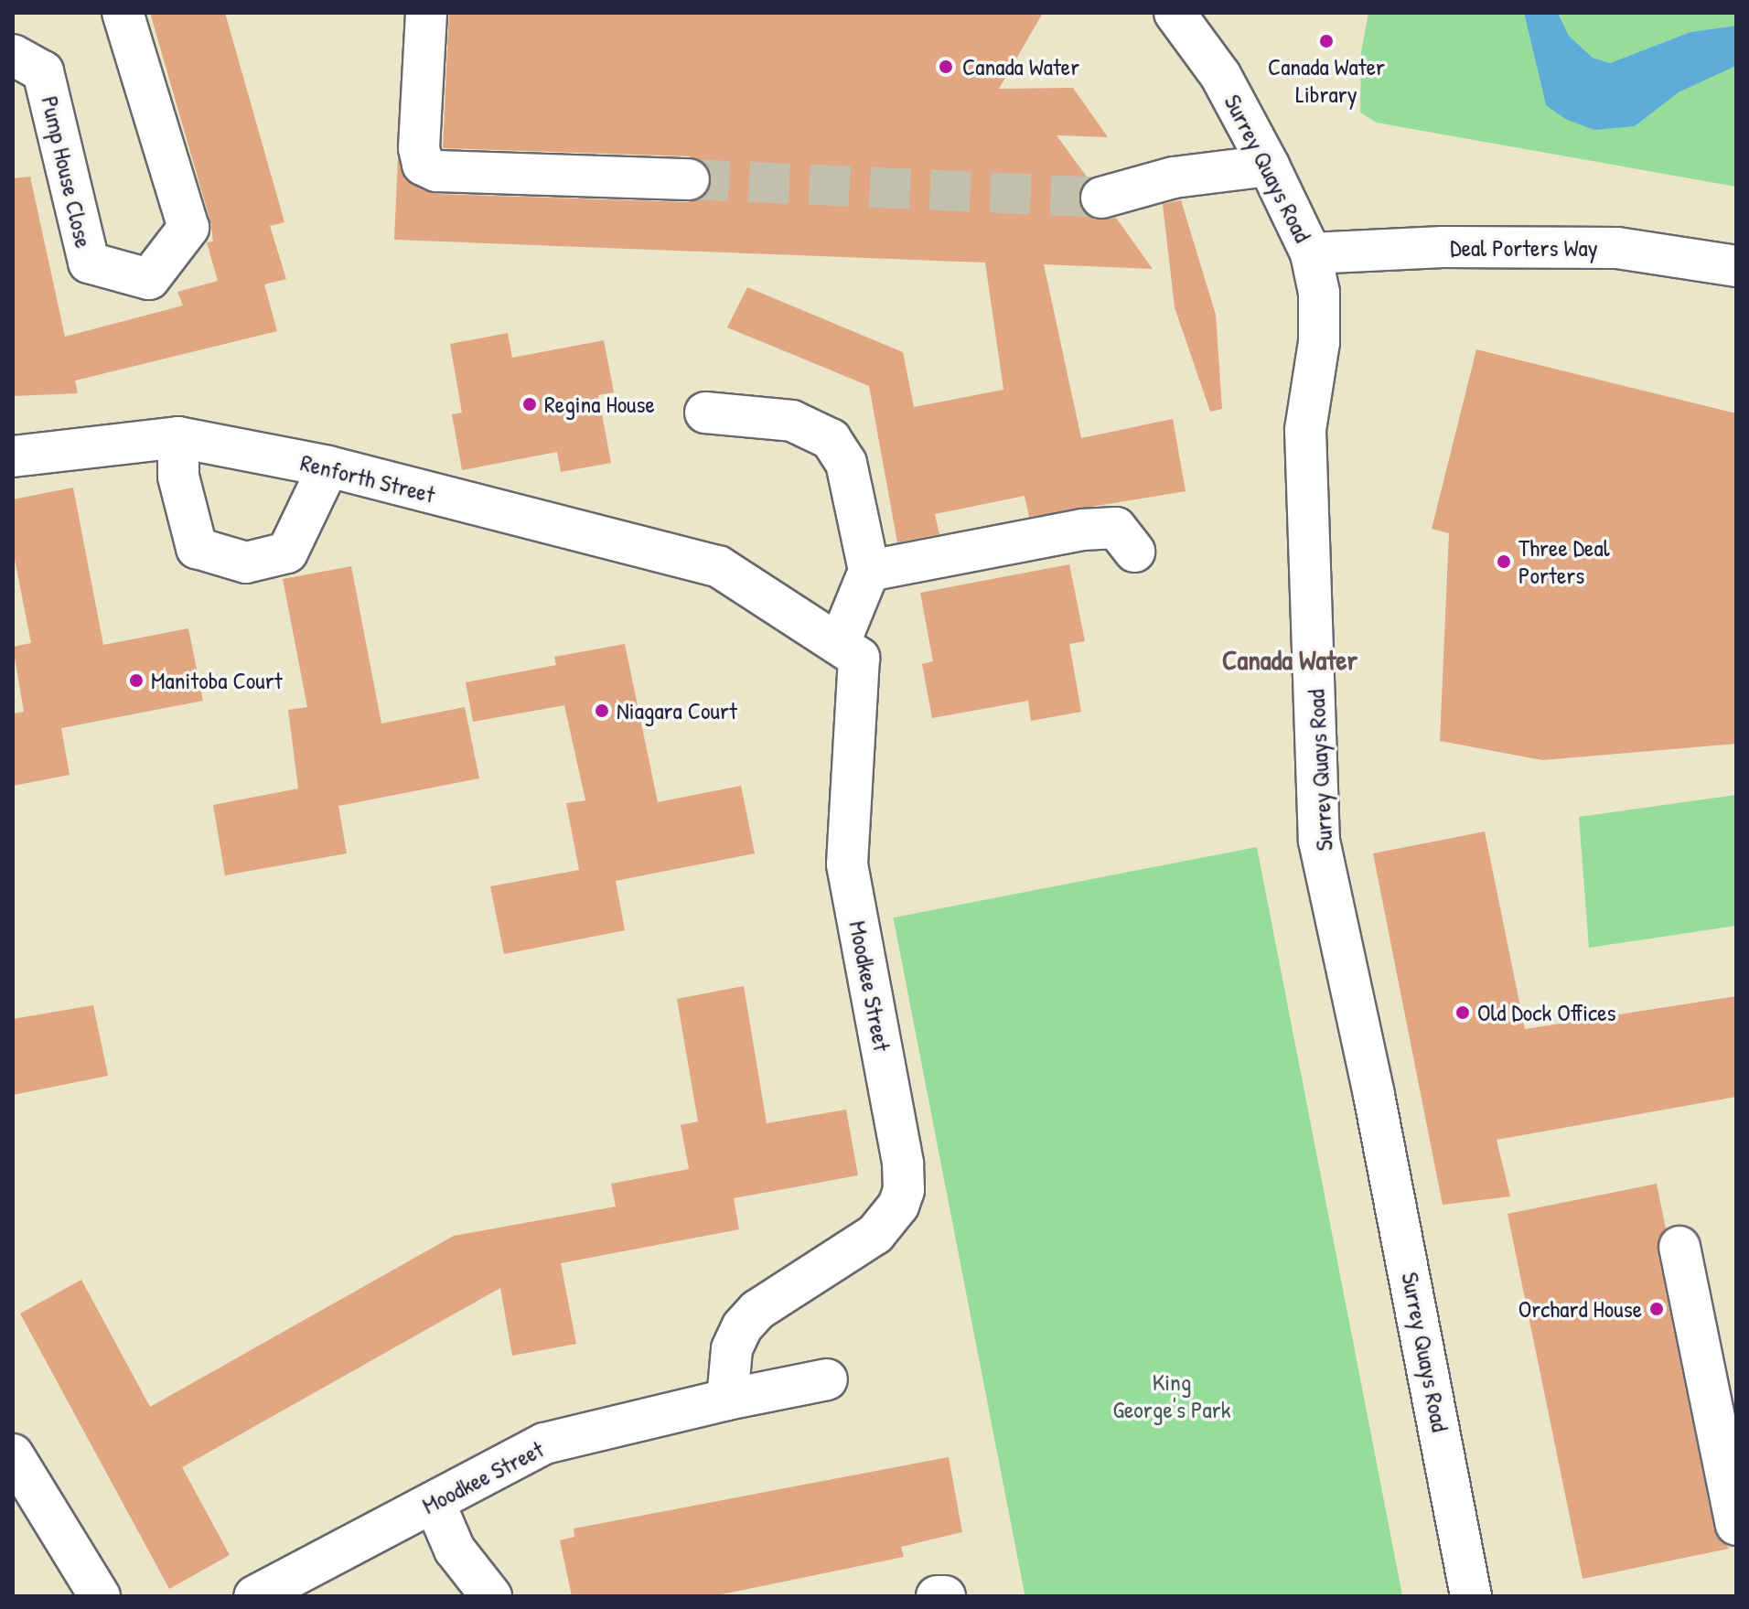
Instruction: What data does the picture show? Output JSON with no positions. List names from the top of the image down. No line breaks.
{"streets":{"street":["Surrey Quays Road","Pump House Close","Deal Porters Way","Renforth Street","Moodkee Street"]},"crossings":[["Surrey Quays Road","Deal Porters Way"],["Renforth Street","Moodkee Street"]],"districts":["Canada Water"],"parks":["King George's Park"],"places":["Canada Water Library","Canada Water","Regina House","Three Deal Porters","Manitoba Court","Niagara Court","Old Dock Offices","Orchard House"]}
